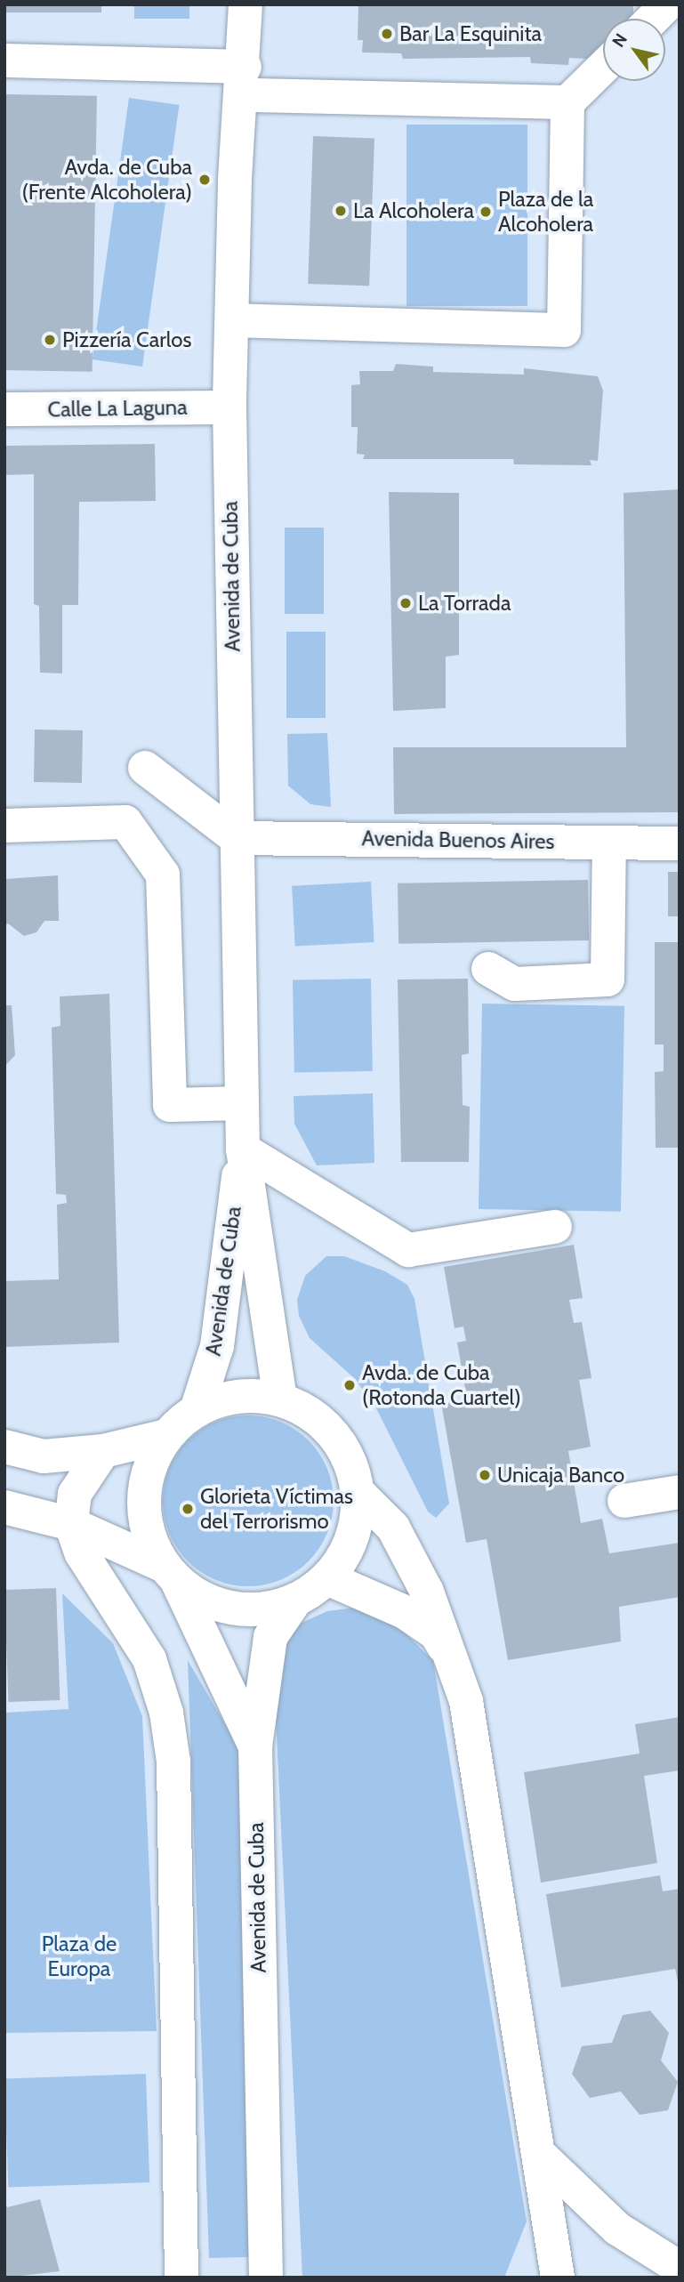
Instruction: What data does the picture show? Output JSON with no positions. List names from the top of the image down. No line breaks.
{"streets":{"street":["Calle La Laguna","Avenida de Cuba","Avenida Buenos Aires"]},"crossings":[["Calle La Laguna","Avenida de Cuba"],["Avenida de Cuba","Avenida Buenos Aires"]],"parks":["Plaza de Europa"],"places":["Bar La Esquinita","Avda. de Cuba (Frente Alcoholera)","La Alcoholera","Plaza de la Alcoholera","Pizzería Carlos","La Torrada","Avda. de Cuba (Rotonda Cuartel)","Unicaja Banco","Glorieta Víctimas del Terrorismo"],"north":"top left"}
